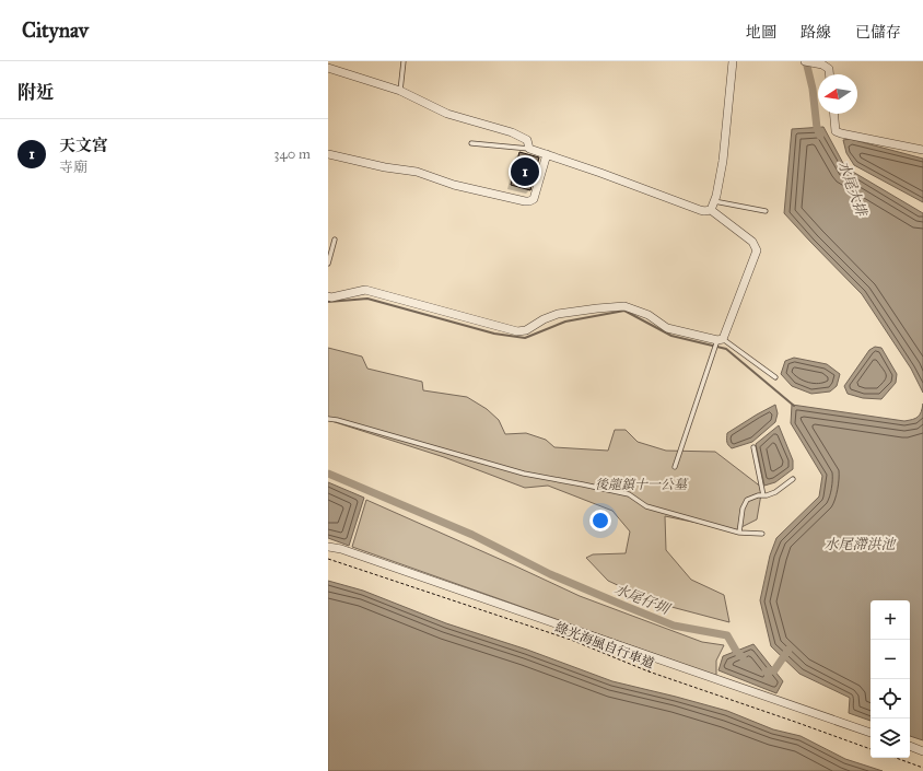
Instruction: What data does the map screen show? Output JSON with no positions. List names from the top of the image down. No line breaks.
{"streets":{"path":["綠光海風自行車道"]},"water":["水尾大排","水尾滯洪池","水尾仔圳"],"parks":["後龍鎮十一公墓"],"north":"left","page":{"header":"Citynav","nav":["地圖","路線","已儲存"],"heading":"附近","list":[{"mark":"1","name":"天文宮","note":"寺廟","value":"340 m"}],"pins":"1","map_buttons":["+","−"]}}
